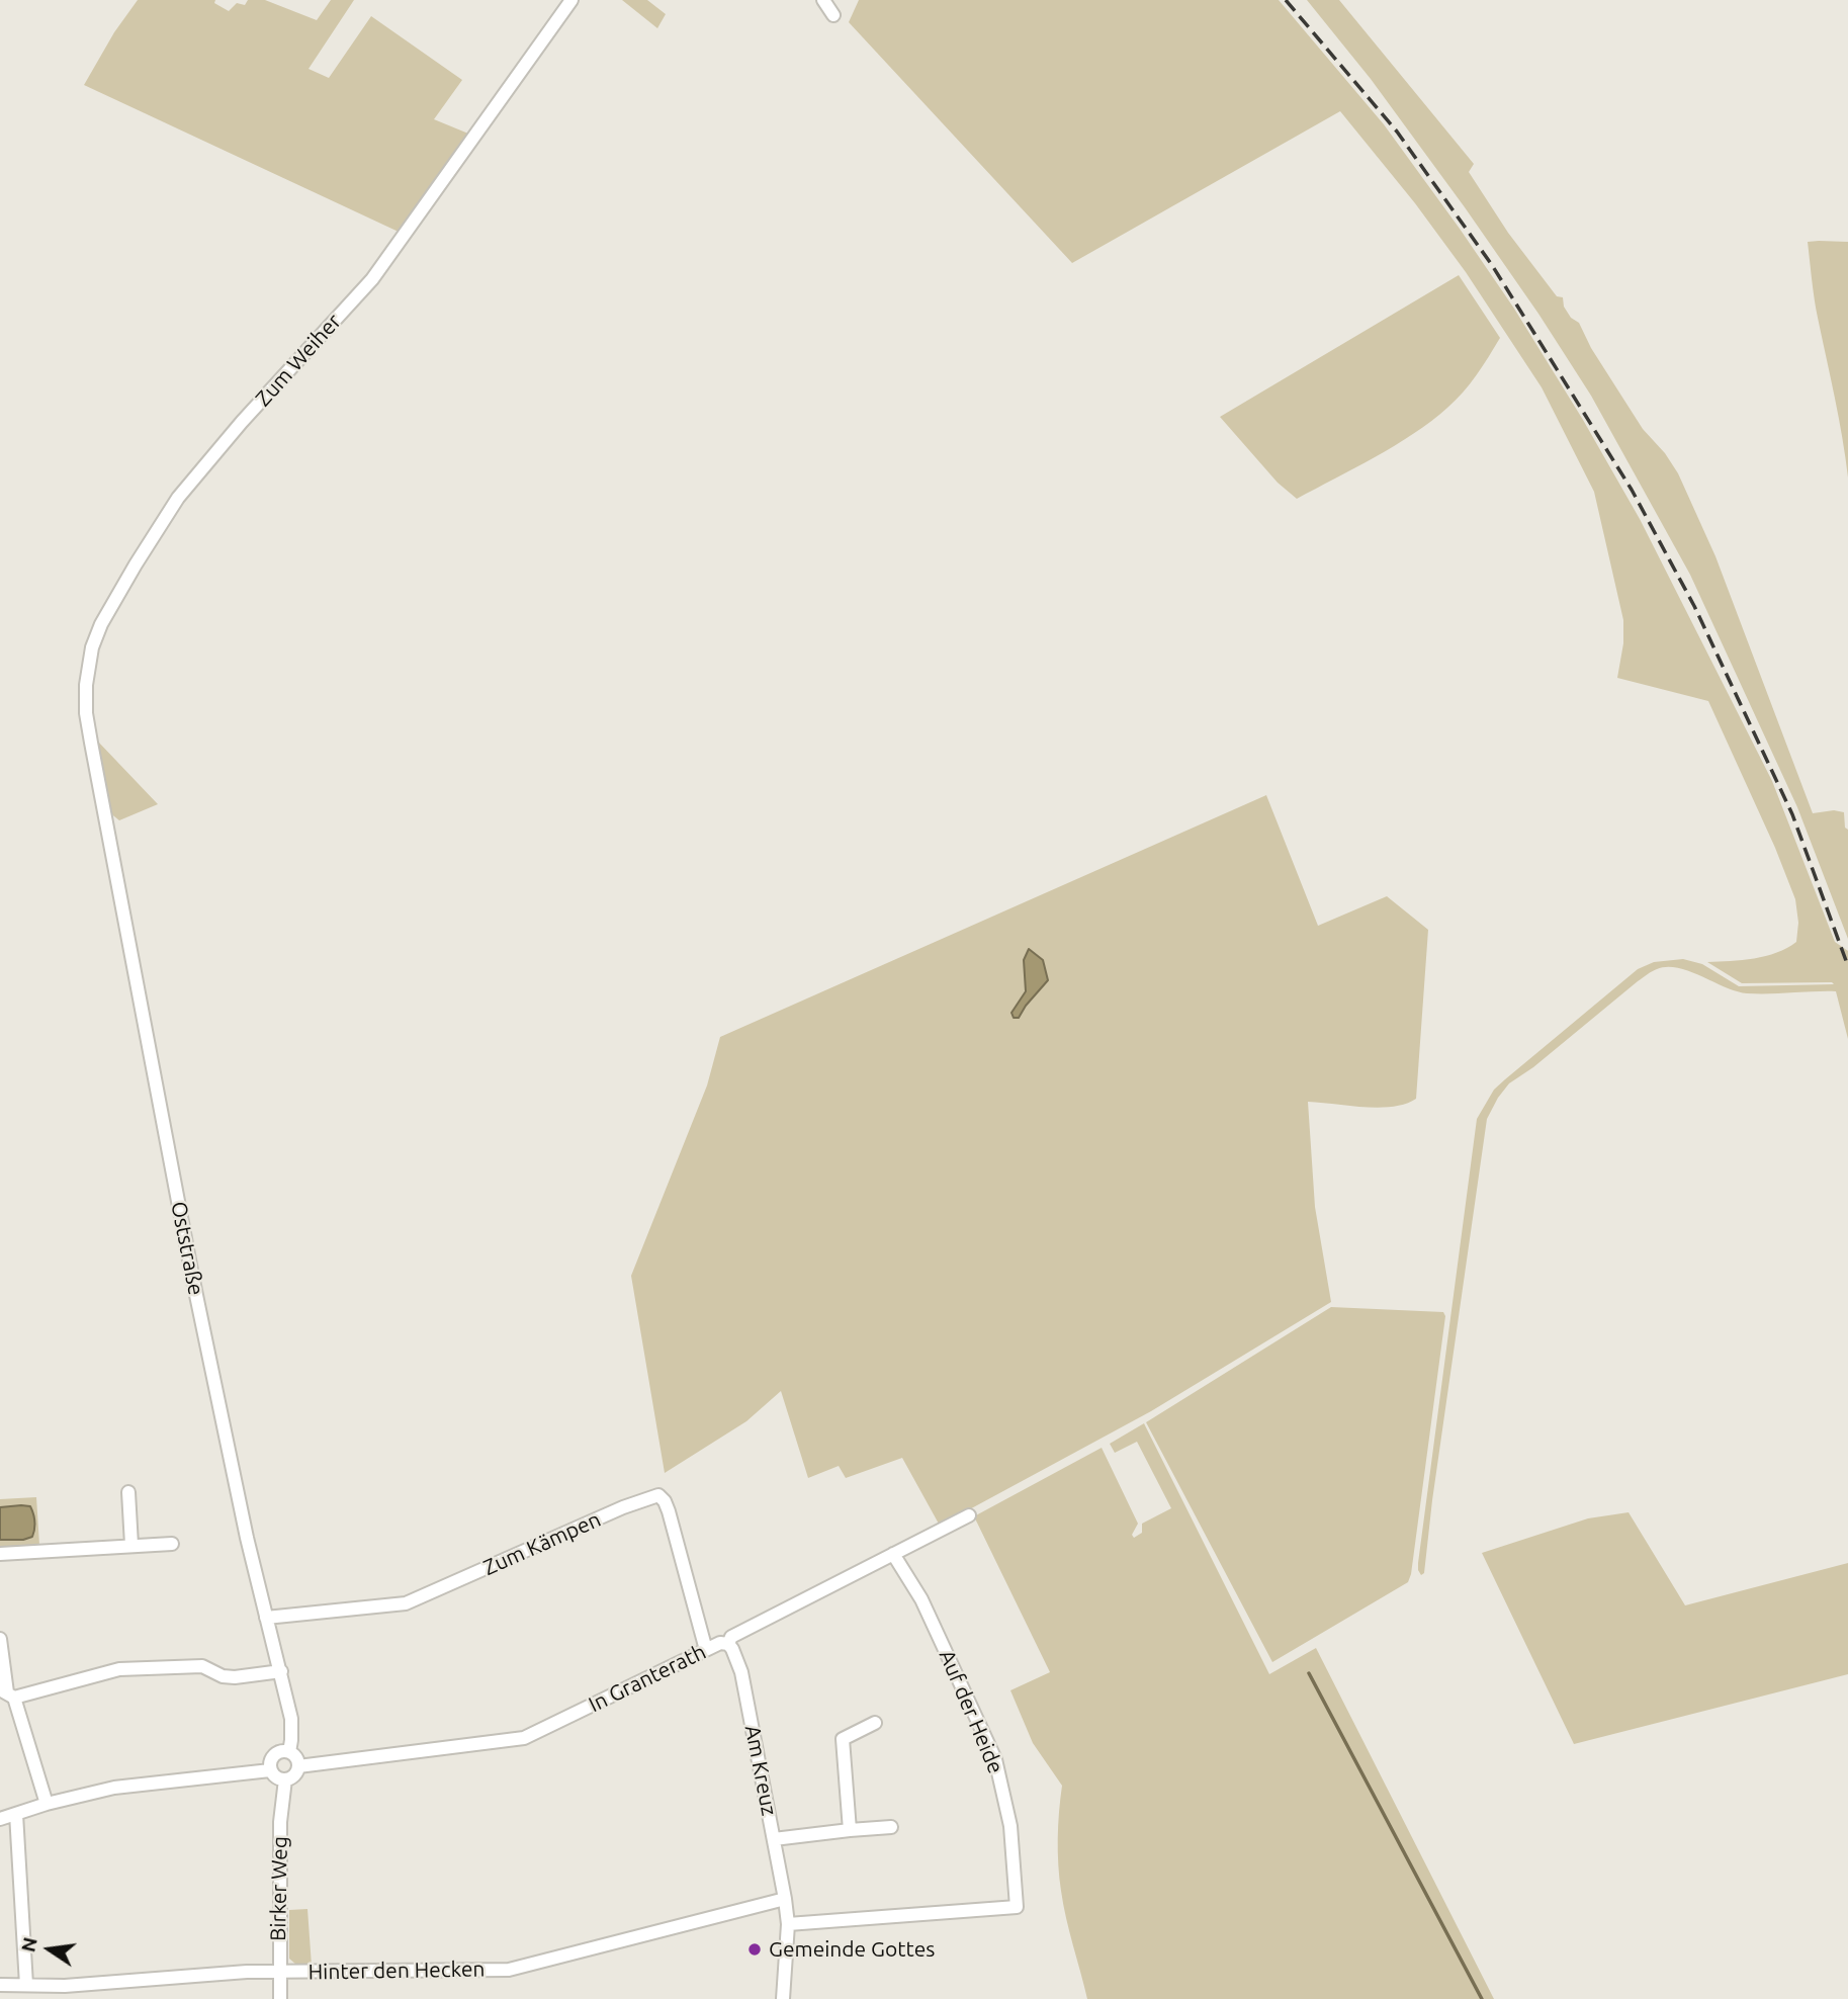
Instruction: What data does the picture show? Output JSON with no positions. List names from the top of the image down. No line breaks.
{"streets":{"street":["Zum Weiher","Oststraße","Zum Kämpen","In Granterath","Auf der Heide","Am Kreuz","Birker Weg","Hinter den Hecken"]},"crossings":[["Zum Weiher","Oststraße"],["Oststraße","Zum Kämpen"],["Oststraße","In Granterath"],["Oststraße","Birker Weg"],["Zum Kämpen","In Granterath"],["In Granterath","Auf der Heide"],["In Granterath","Am Kreuz"],["In Granterath","Birker Weg"],["Auf der Heide","Am Kreuz"],["Am Kreuz","Hinter den Hecken"],["Birker Weg","Hinter den Hecken"]],"places":["Gemeinde Gottes"],"north":"left"}
